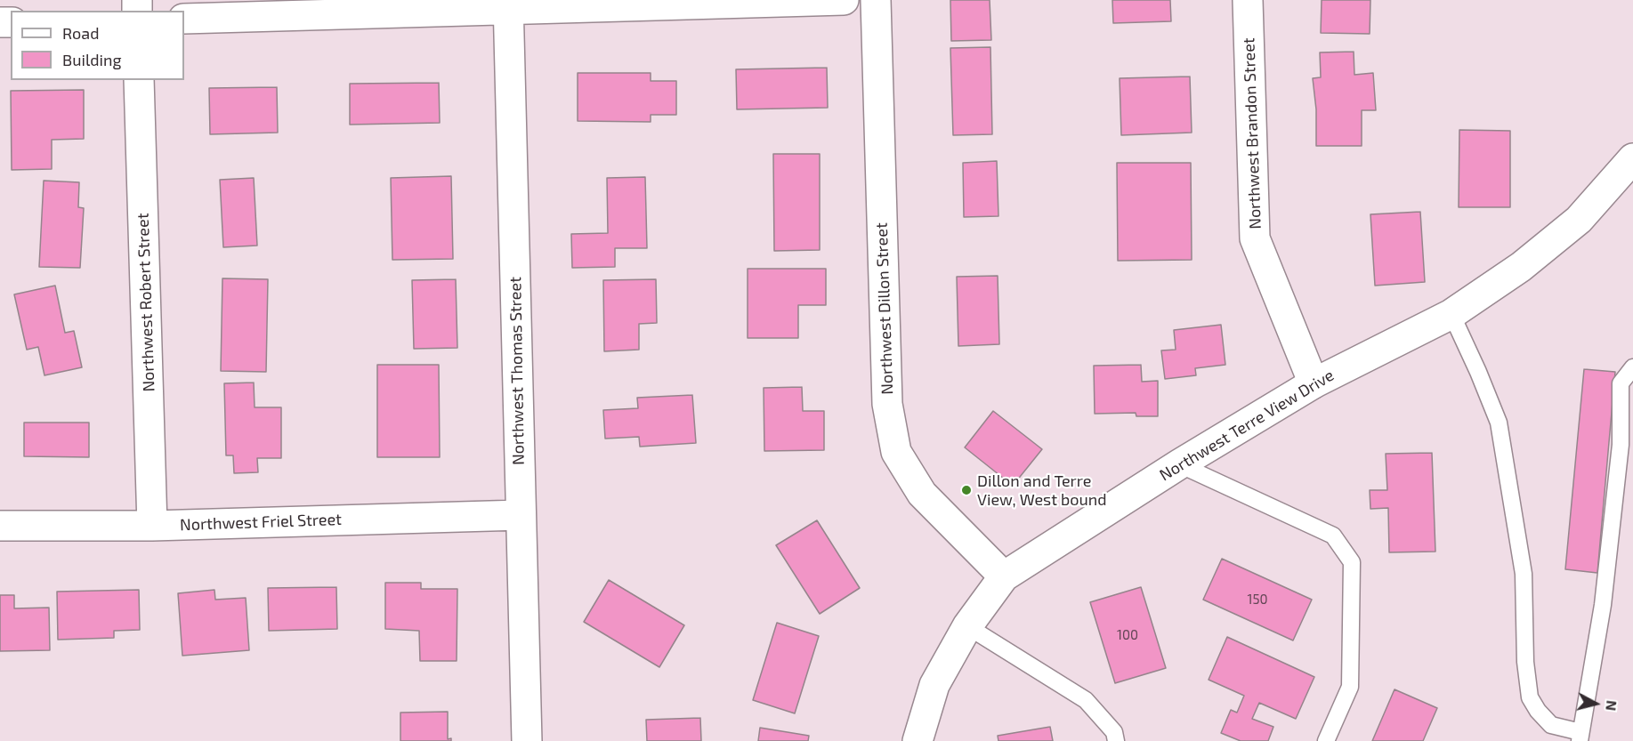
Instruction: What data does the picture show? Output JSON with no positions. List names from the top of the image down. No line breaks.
{"streets":{"street":["Northwest Brandon Street","Northwest Robert Street","Northwest Dillon Street","Northwest Thomas Street","Northwest Terre View Drive","Northwest Friel Street"]},"crossings":[["Northwest Brandon Street","Northwest Terre View Drive"],["Northwest Robert Street","Northwest Friel Street"],["Northwest Dillon Street","Northwest Terre View Drive"],["Northwest Thomas Street","Northwest Friel Street"]],"places":["Dillon and Terre View, West bound"],"house_numbers":["150","100"],"legend":["Road","Building"],"north":"right"}
